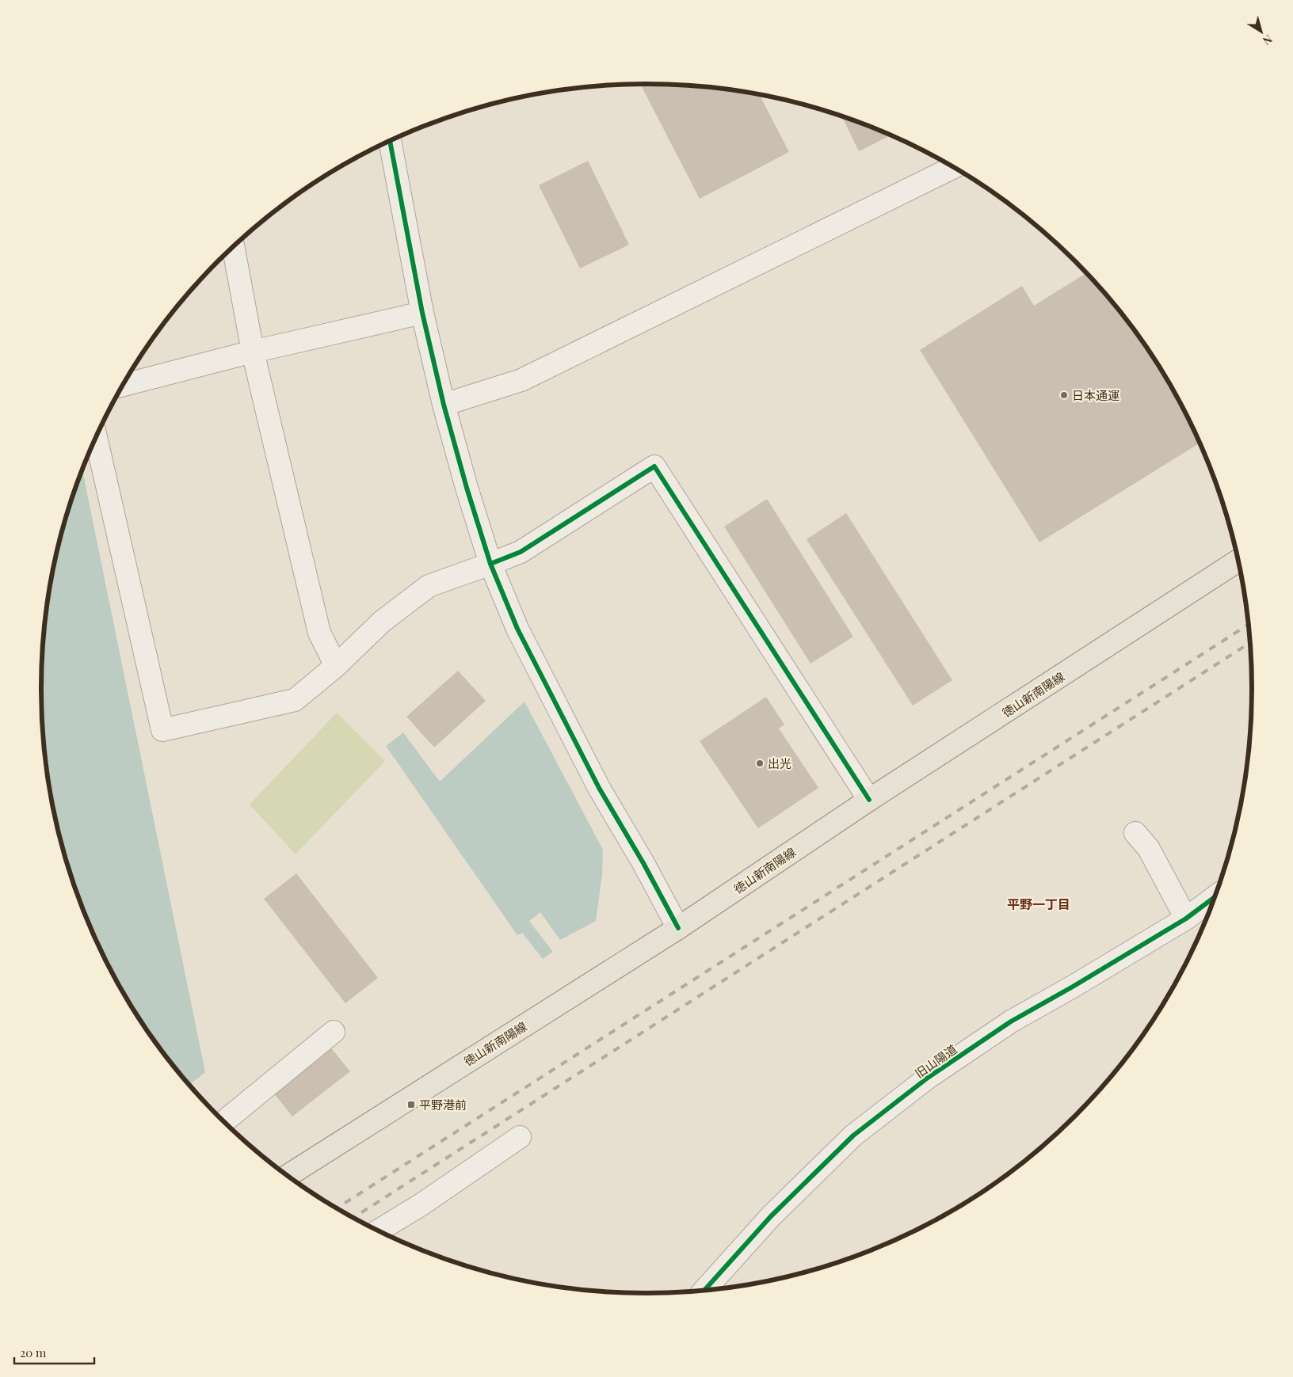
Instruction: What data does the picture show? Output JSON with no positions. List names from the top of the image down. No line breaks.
{"streets":{"main road":["徳山新南陽線"],"street":["旧山陽道"]},"districts":["平野一丁目"],"places":{"other":["日本通運","出光"],"transit":["平野港前"]},"scale_bar":"20 m","north":"bottom right"}
